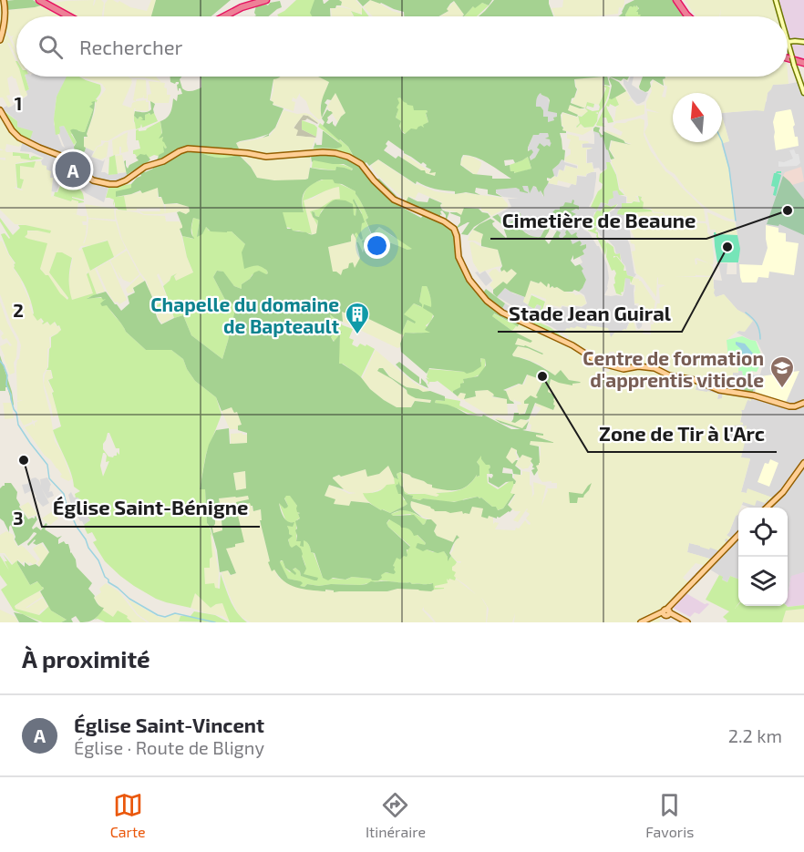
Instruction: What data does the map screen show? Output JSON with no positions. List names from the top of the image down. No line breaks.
{"places":{"other":["Cimetière de Beaune","Stade Jean Guiral","Zone de Tir à l'Arc","Église Saint-Bénigne"],"building":["Chapelle du domaine de Bapteault"],"school or university":["Centre de formation d'apprentis viticole"]},"north":"top","page":{"search":"Rechercher","pins":"A","heading":"À proximité","list":[{"mark":"A","name":"Église Saint-Vincent","note":"Église · Route de Bligny","value":"2.2 km"}],"nav":["Carte","Itinéraire","Favoris"]},"grid":{"rows":["1","2","3"]}}
